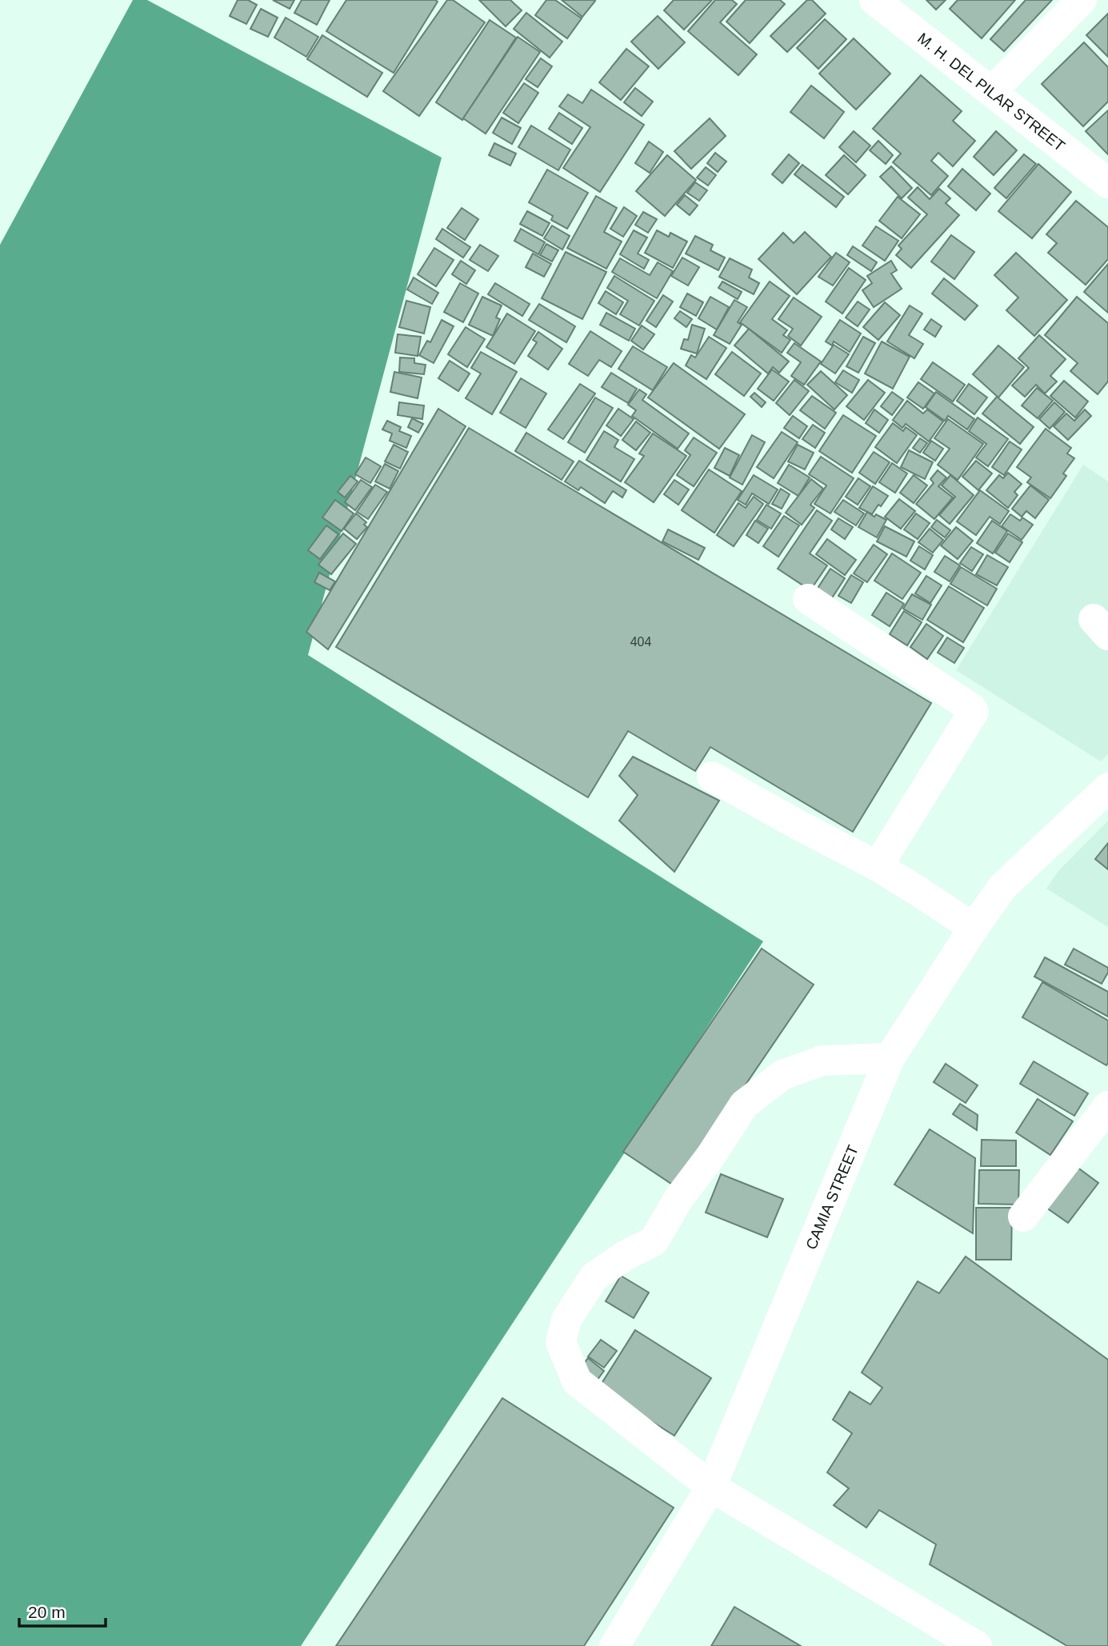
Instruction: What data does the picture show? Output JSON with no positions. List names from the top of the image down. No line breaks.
{"streets":{"street":["M. H. DEL PILAR STREET","CAMIA STREET"]},"house_numbers":["404"],"scale_bar":"20 m"}
